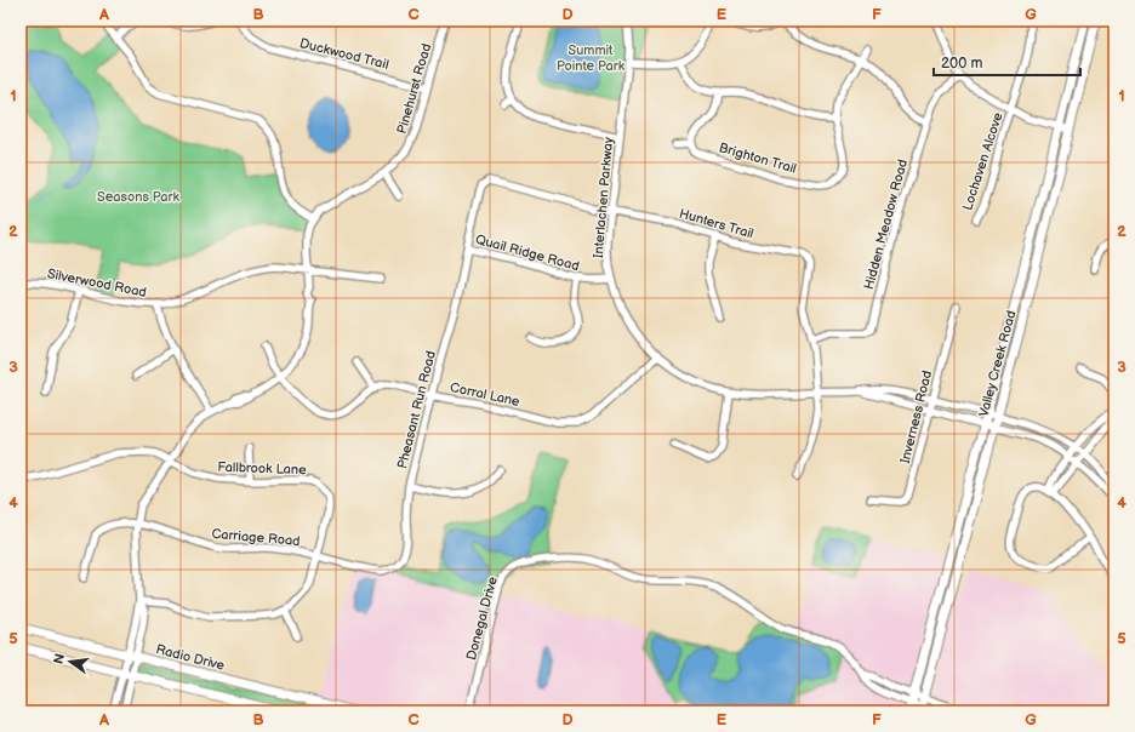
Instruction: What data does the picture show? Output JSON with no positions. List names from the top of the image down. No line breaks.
{"streets":{"main road":["Valley Creek Road","Radio Drive"],"street":["Duckwood Trail","Pinehurst Road","Brighton Trail","Lochaven Alcove","Interlachen Parkway","Hunters Trail","Hidden Meadow Road","Quail Ridge Road","Silverwood Road","Corral Lane","Pheasant Run Road","Inverness Road","Fallbrook Lane","Carriage Road","Donegal Drive"]},"crossings":[["Duckwood Trail","Pinehurst Road"],["Interlachen Parkway","Hunters Trail"],["Interlachen Parkway","Quail Ridge Road"],["Interlachen Parkway","Valley Creek Road"],["Interlachen Parkway","Corral Lane"],["Interlachen Parkway","Inverness Road"],["Hunters Trail","Hidden Meadow Road"],["Hunters Trail","Pheasant Run Road"],["Quail Ridge Road","Pheasant Run Road"],["Valley Creek Road","Donegal Drive"],["Corral Lane","Pheasant Run Road"],["Pheasant Run Road","Fallbrook Lane"],["Pheasant Run Road","Carriage Road"],["Fallbrook Lane","Carriage Road"]],"parks":["Summit Pointe Park","Seasons Park"],"scale_bar":"200 m","north":"left","grid":{"columns":["A","B","C","D","E","F","G"],"rows":["1","2","3","4","5"]}}
